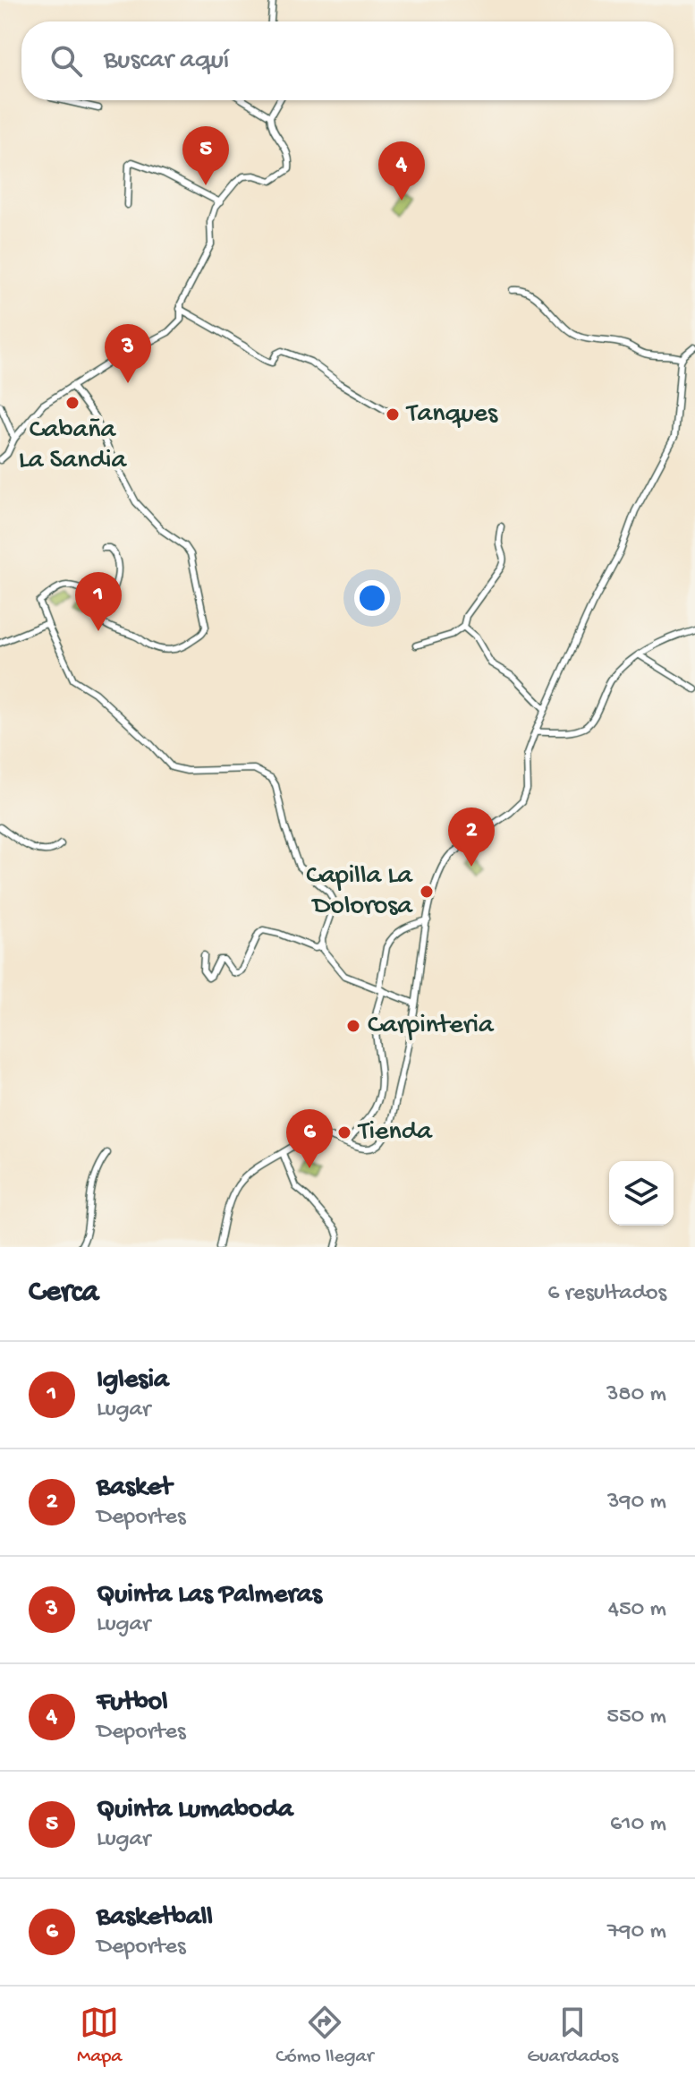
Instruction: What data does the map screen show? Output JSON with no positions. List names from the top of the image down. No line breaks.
{"places":["Cabaña La Sandia","Tanques","Capilla La Dolorosa","Carpinteria","Tienda"],"page":{"search":"Buscar aquí","pins":["5","4","3","1","2","6"],"heading":["Cerca","6 resultados"],"list":[{"mark":"1","name":"Iglesia","note":"Lugar","value":"380 m"},{"mark":"2","name":"Basket","note":"Deportes","value":"390 m"},{"mark":"3","name":"Quinta Las Palmeras","note":"Lugar","value":"450 m"},{"mark":"4","name":"Futbol","note":"Deportes","value":"550 m"},{"mark":"5","name":"Quinta Lumaboda","note":"Lugar","value":"610 m"},{"mark":"6","name":"Basketball","note":"Deportes","value":"790 m"}],"nav":["Mapa","Cómo llegar","Guardados"]}}
